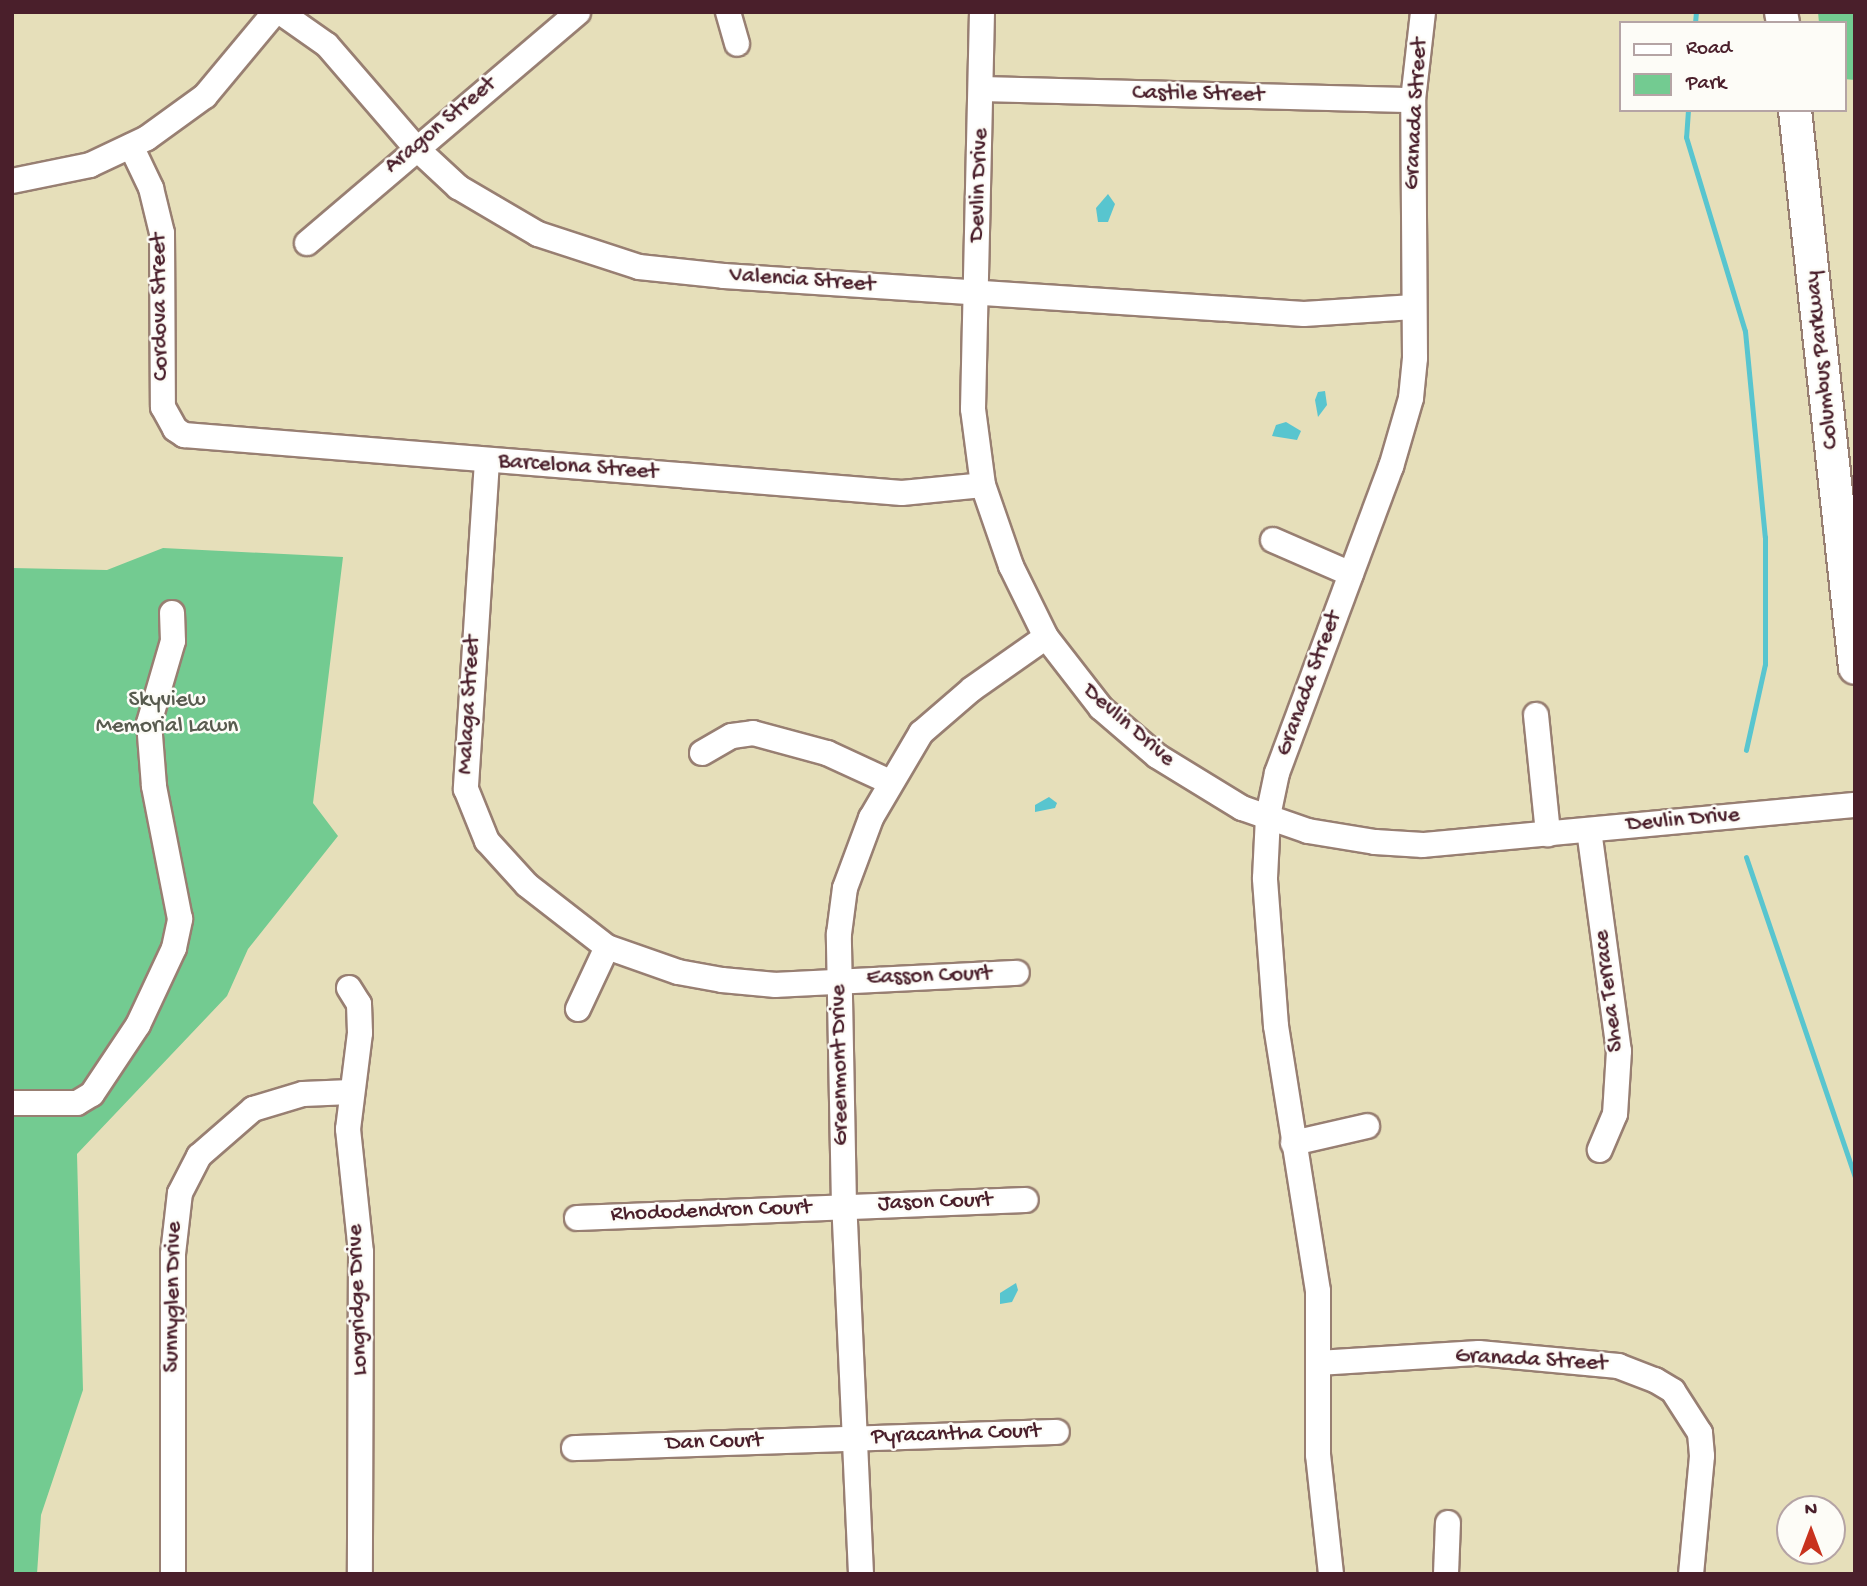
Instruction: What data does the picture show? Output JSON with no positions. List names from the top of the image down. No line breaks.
{"streets":{"main road":["Columbus Parkway"],"street":["Castile Street","Granada Street","Aragon Street","Devlin Drive","Valencia Street","Cordova Street","Barcelona Street","Malaga Street","Easson Court","Shea Terrace","Greenmont Drive","Jason Court","Rhododendron Court","Sunnyglen Drive","Longridge Drive","Pyracantha Court","Dan Court"]},"crossings":[["Castile Street","Granada Street"],["Castile Street","Devlin Drive"],["Granada Street","Devlin Drive"],["Granada Street","Valencia Street"],["Aragon Street","Valencia Street"],["Devlin Drive","Valencia Street"],["Devlin Drive","Barcelona Street"],["Devlin Drive","Shea Terrace"],["Devlin Drive","Greenmont Drive"],["Cordova Street","Barcelona Street"],["Barcelona Street","Malaga Street"],["Malaga Street","Easson Court"],["Malaga Street","Greenmont Drive"],["Easson Court","Greenmont Drive"],["Greenmont Drive","Jason Court"],["Greenmont Drive","Rhododendron Court"],["Greenmont Drive","Pyracantha Court"],["Greenmont Drive","Dan Court"],["Jason Court","Rhododendron Court"],["Sunnyglen Drive","Longridge Drive"],["Pyracantha Court","Dan Court"]],"parks":["Skyview Memorial Lawn"],"legend":["Road","Park"],"north":"top"}
